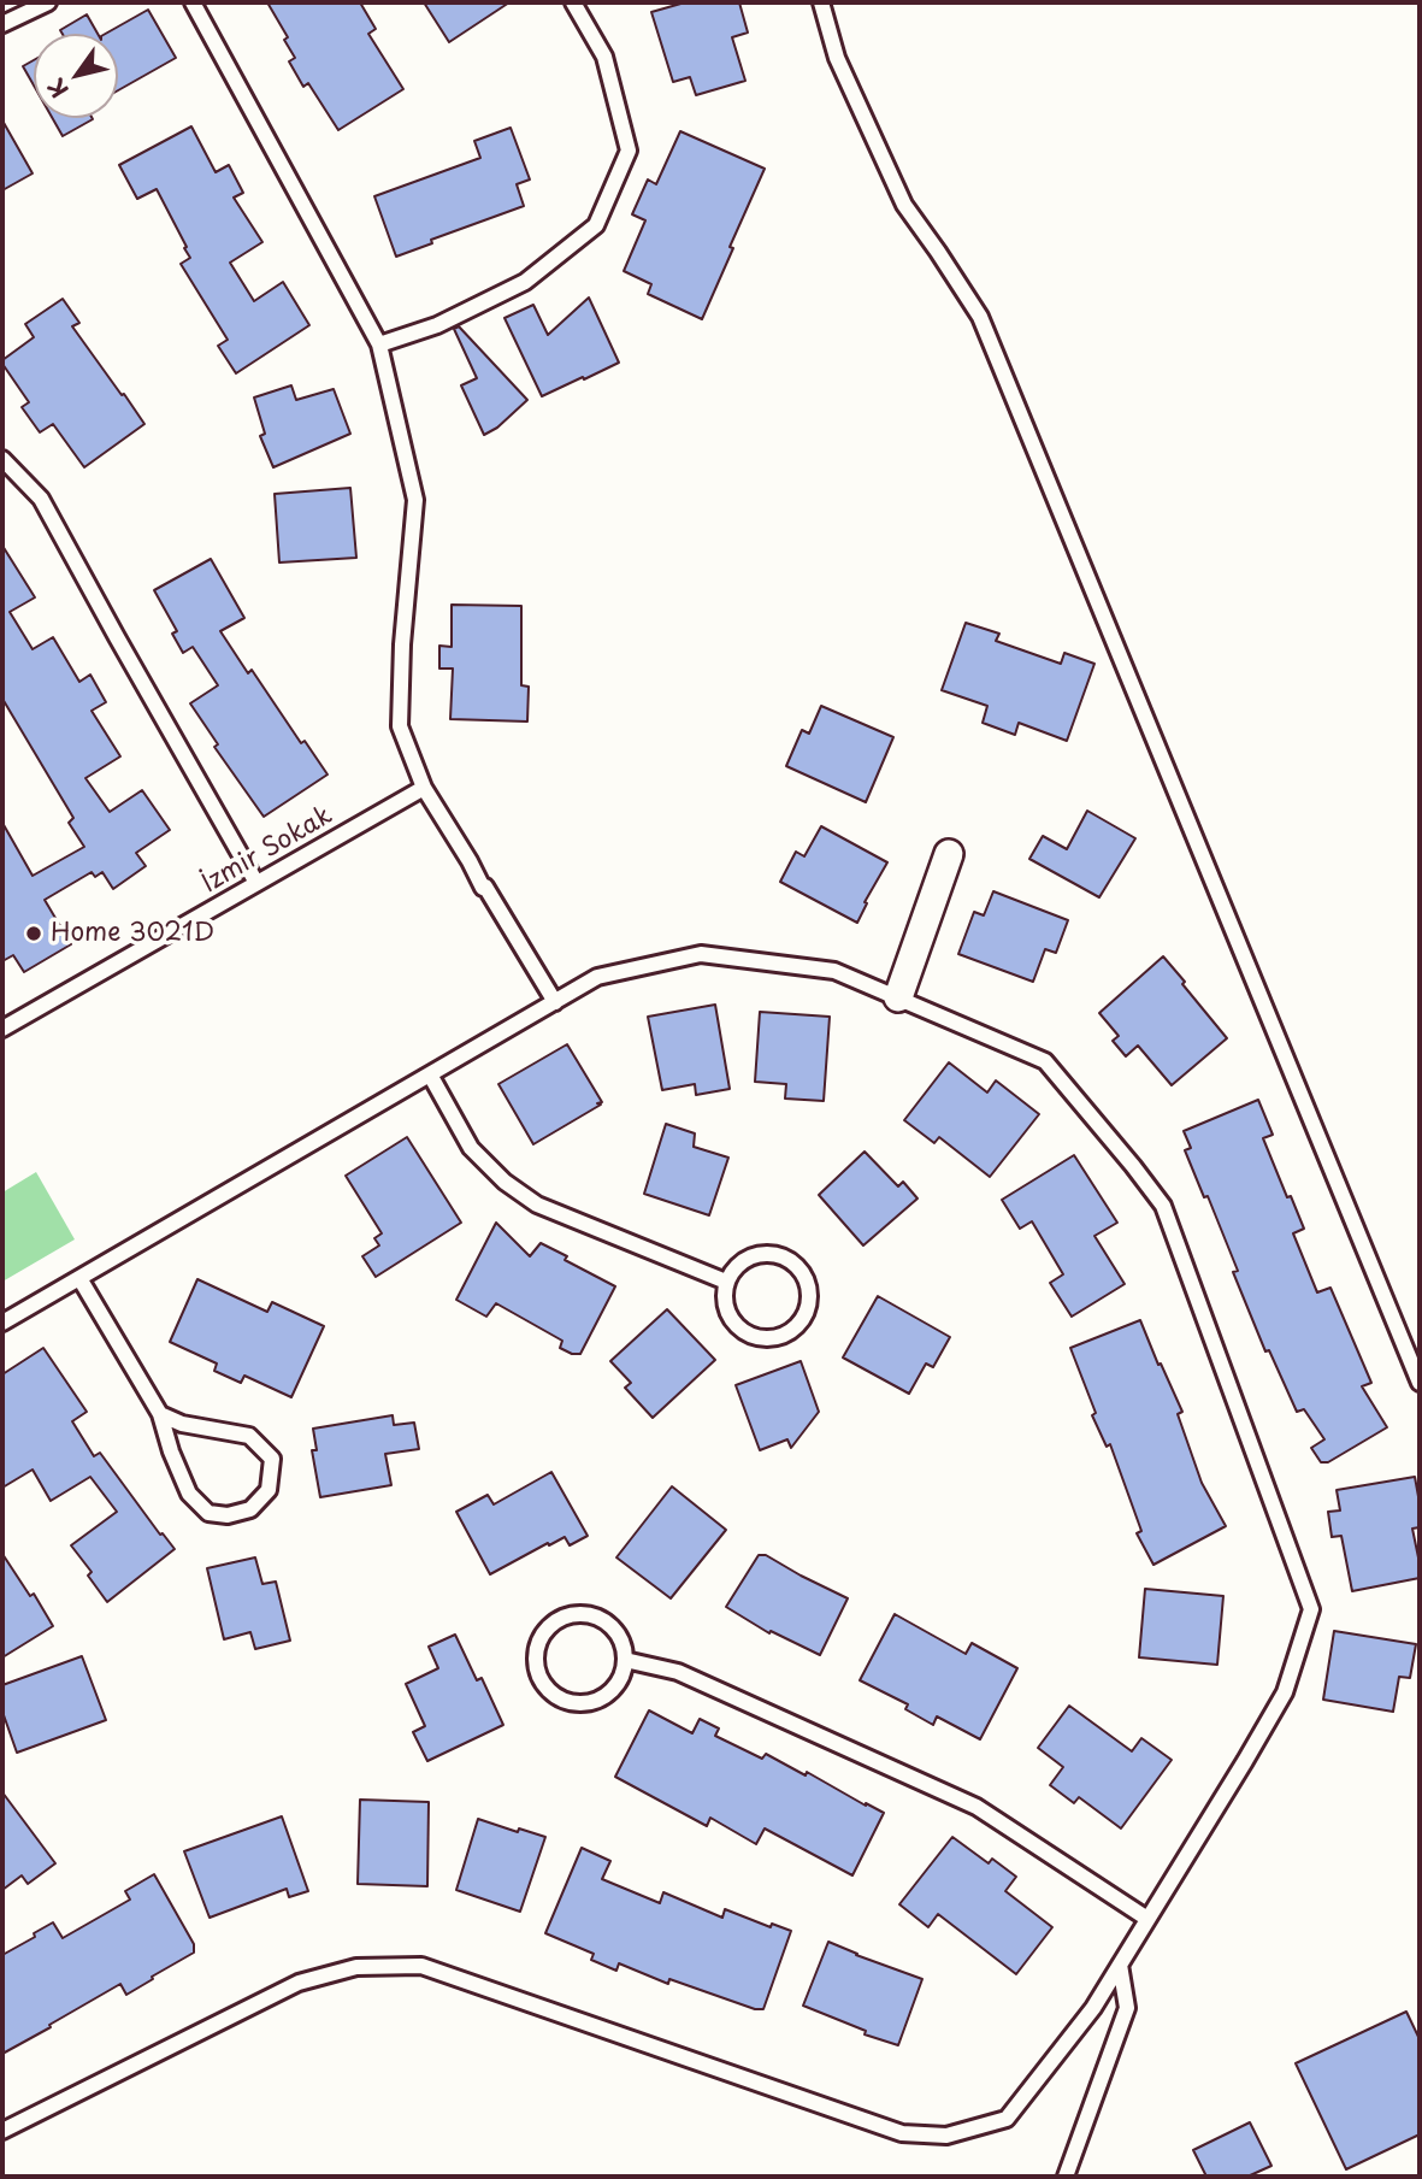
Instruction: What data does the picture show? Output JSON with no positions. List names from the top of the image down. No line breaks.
{"streets":{"lane":["İzmir Sokak"]},"places":["Home 3021D"],"north":"bottom left"}
